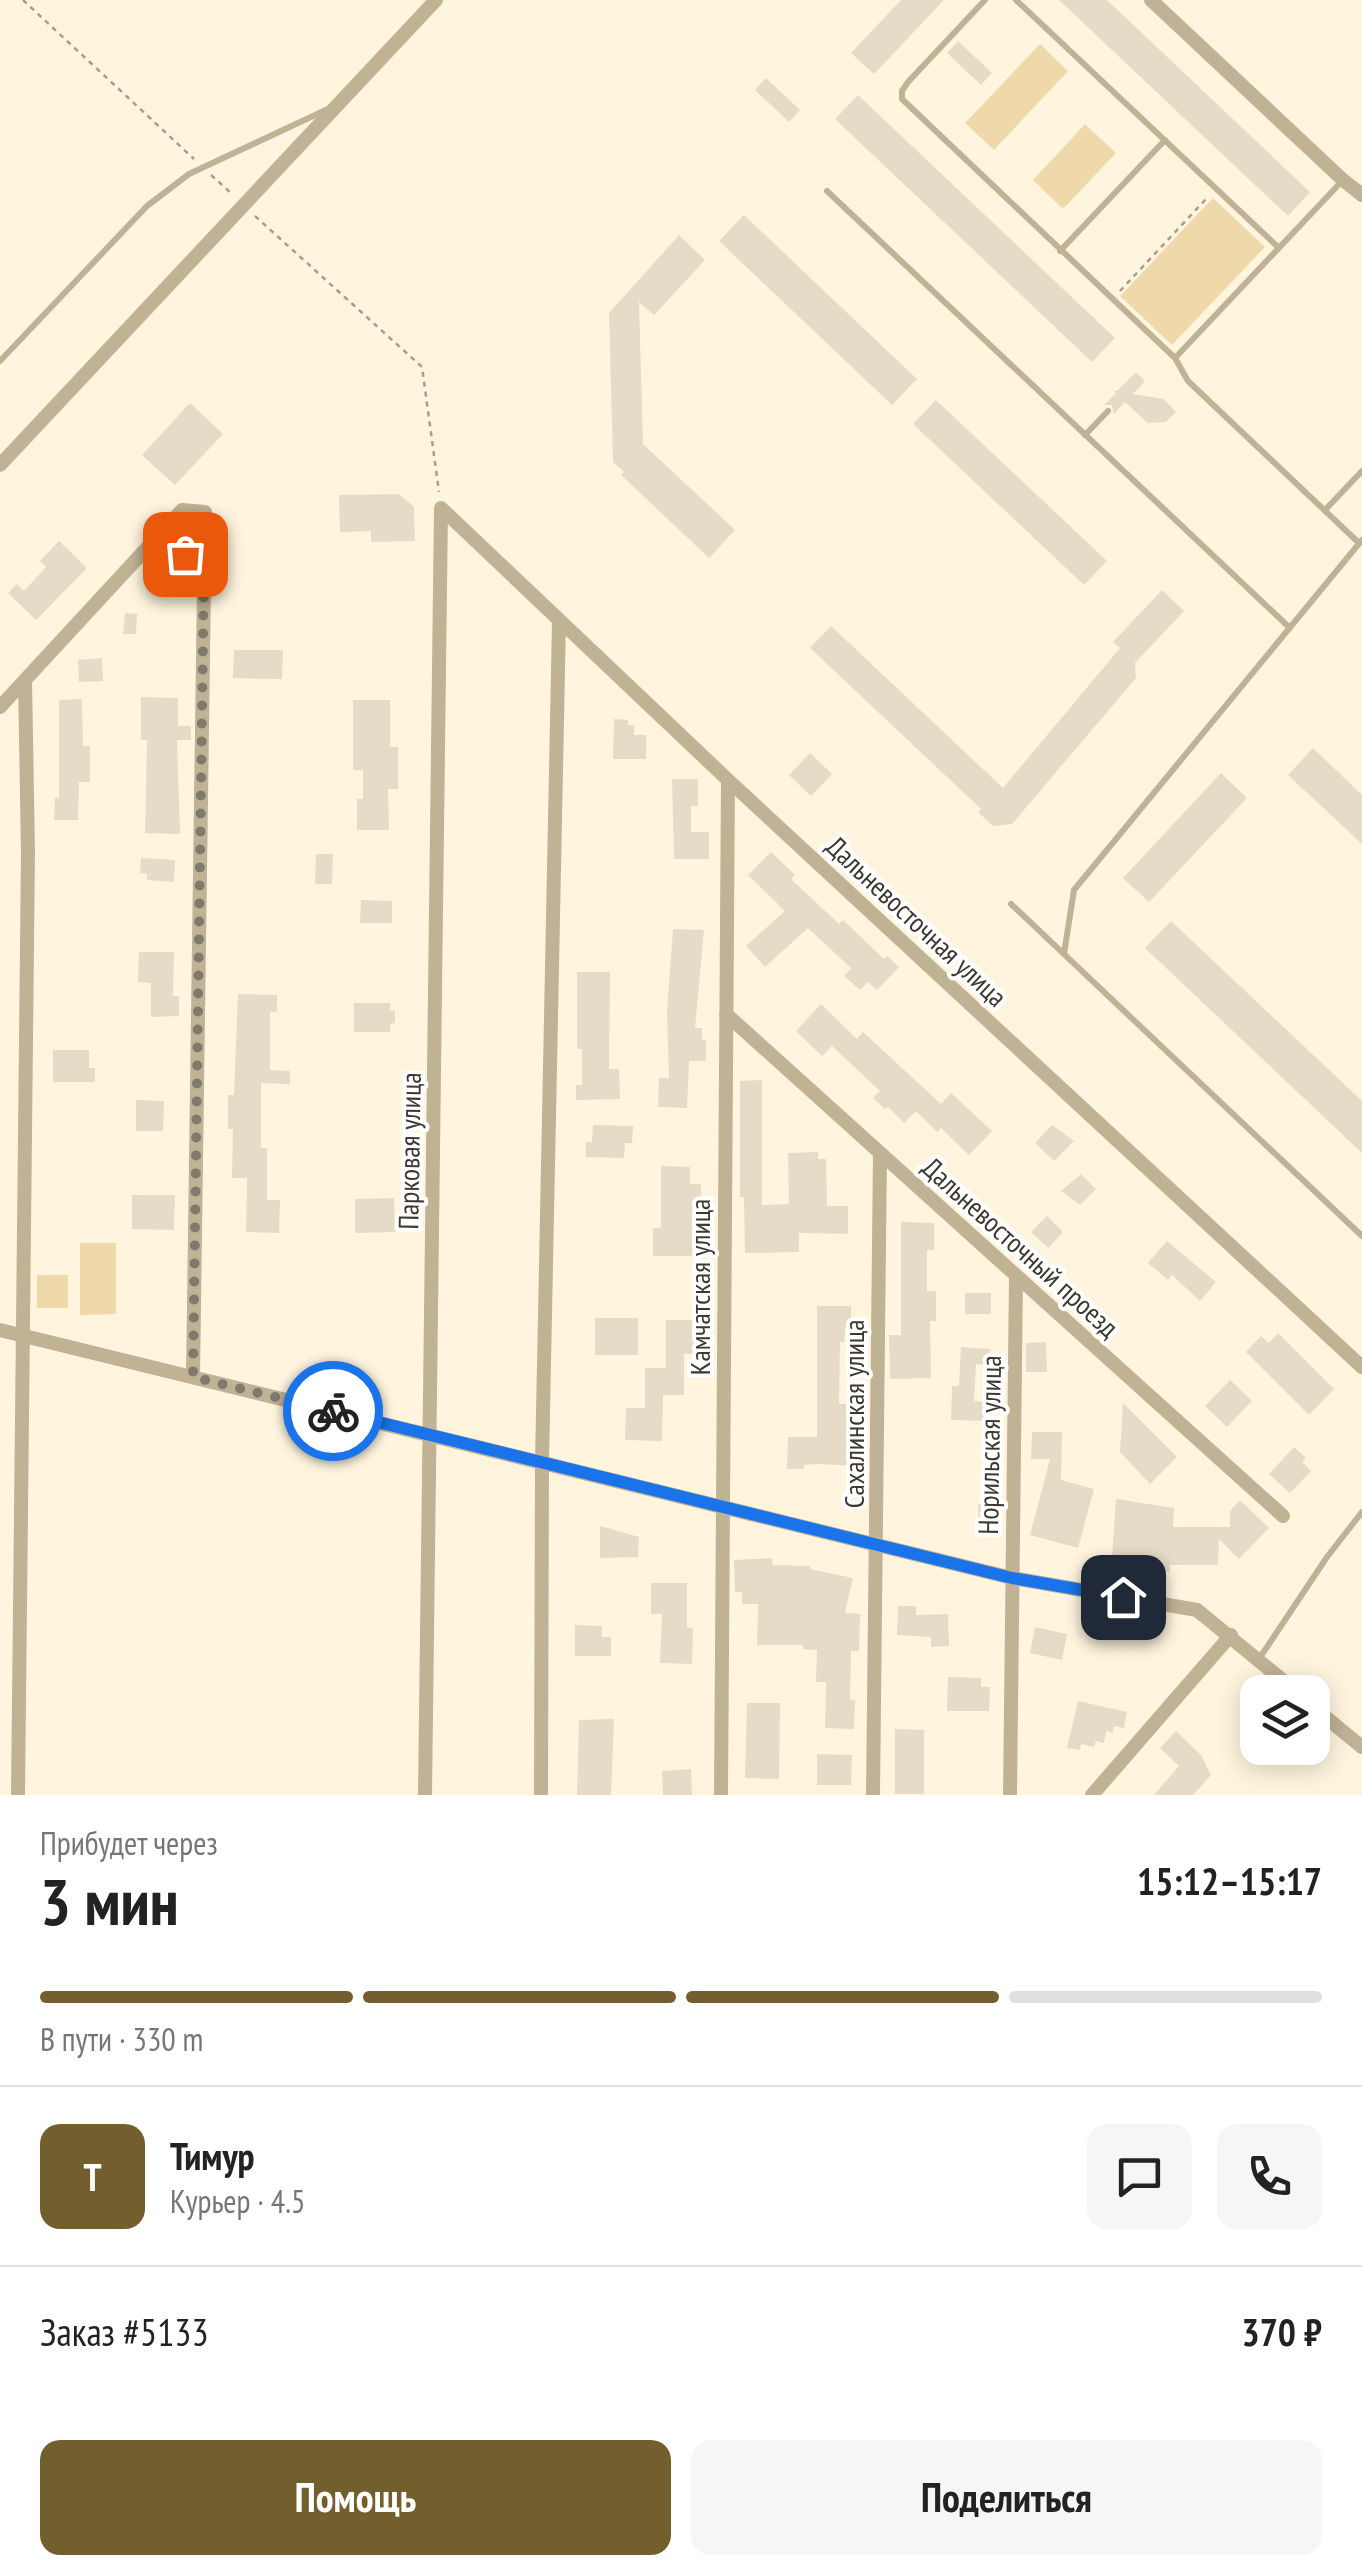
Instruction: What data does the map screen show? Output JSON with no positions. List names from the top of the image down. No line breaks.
{"streets":{"street":["Дальневосточная улица","Парковая улица","Дальневосточный проезд","Камчатская улица","Сахалинская улица","Норильская улица"]},"crossings":[["Дальневосточная улица","Парковая улица"],["Дальневосточная улица","Камчатская улица"],["Дальневосточный проезд","Камчатская улица"],["Дальневосточный проезд","Сахалинская улица"],["Дальневосточный проезд","Норильская улица"]],"page":{"heading":["3 мин","Прибудет через","15:12–15:17"],"panel":["Тимур","Курьер · 4.5","Заказ #5133","370 ₽"],"bar":"В пути · 330 m","round":"Т","buttons":["Помощь","Поделиться"]}}
